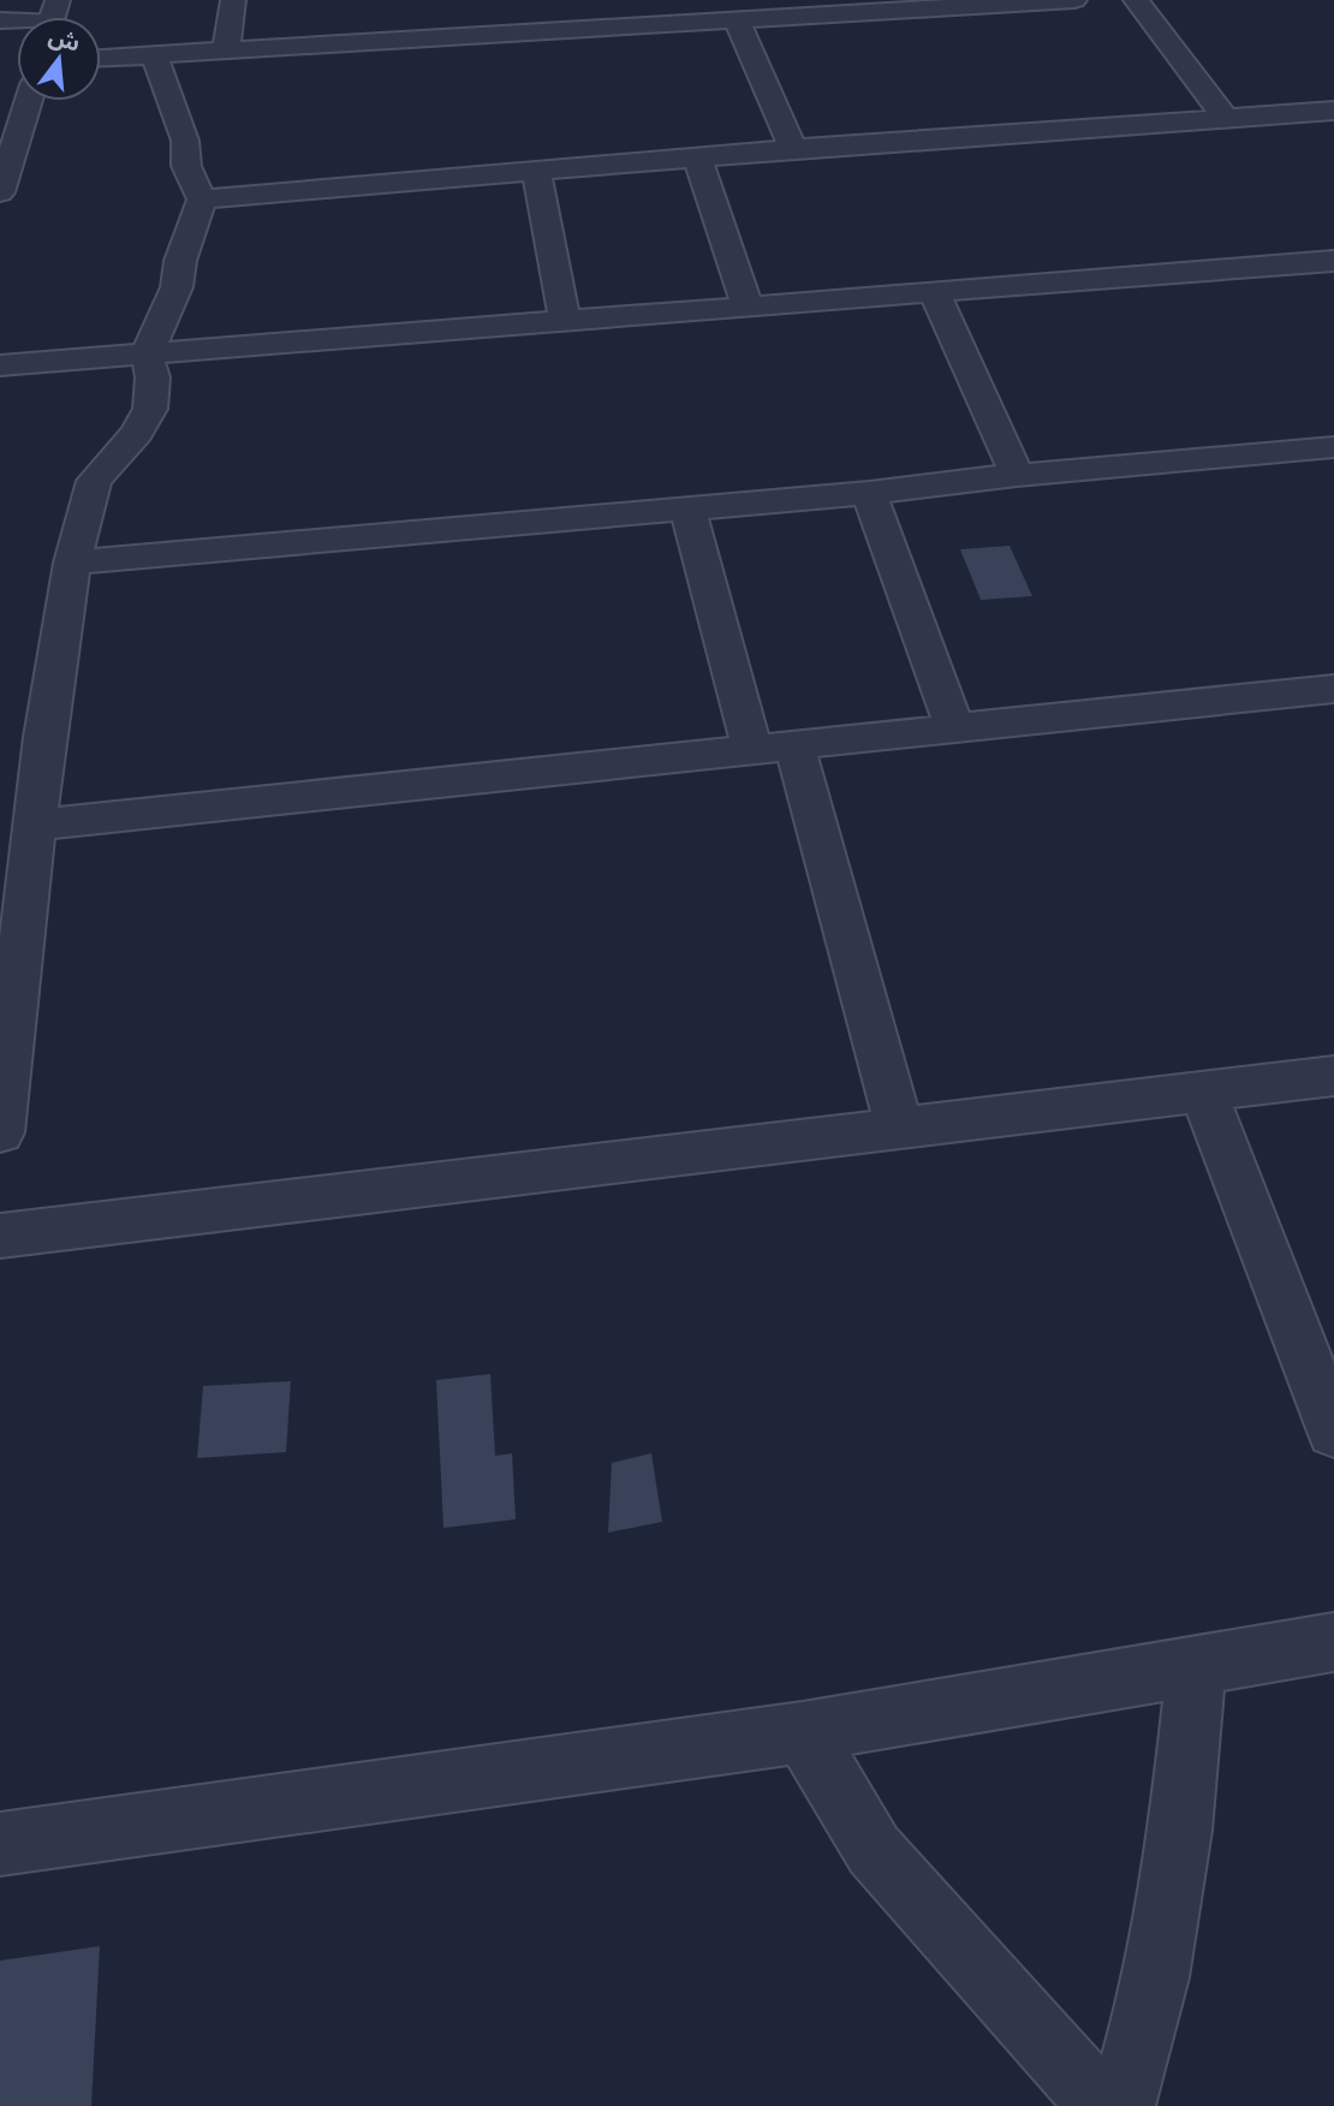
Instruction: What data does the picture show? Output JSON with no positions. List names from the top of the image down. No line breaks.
{"north":"top"}
